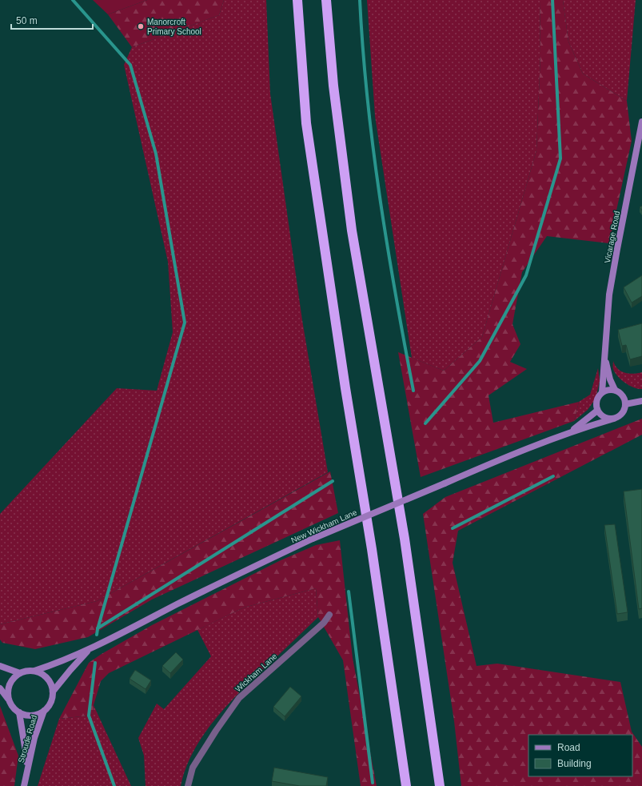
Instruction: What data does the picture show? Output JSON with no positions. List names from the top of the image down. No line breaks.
{"streets":{"street":["Vicarage Road","New Wickham Lane","Wickham Lane","Stroude Road"]},"crossings":[["Vicarage Road","New Wickham Lane"],["New Wickham Lane","Stroude Road"]],"places":["Manorcroft Primary School"],"legend":["Road","Building"],"scale_bar":"50 m"}
